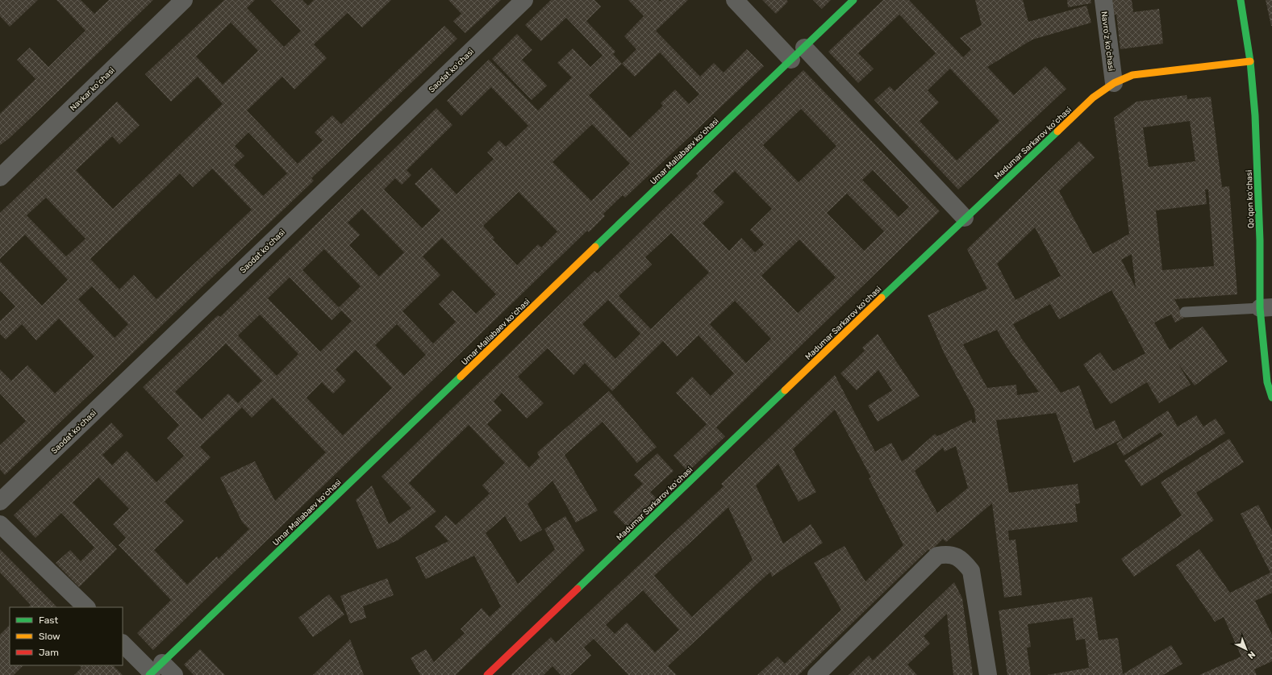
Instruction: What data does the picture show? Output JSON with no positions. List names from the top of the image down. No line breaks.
{"streets":{"street":["Navroʻz koʻchasi","Saodat koʻchasi","Navkar koʻchasi","Madumar Sarkarov koʻchasi","Umar Mallabaev koʻchasi","Qoʻqon koʻchasi"]},"crossings":[["Navroʻz koʻchasi","Madumar Sarkarov koʻchasi"],["Madumar Sarkarov koʻchasi","Qoʻqon koʻchasi"]],"legend":["Fast","Slow","Jam"],"north":"bottom right"}
